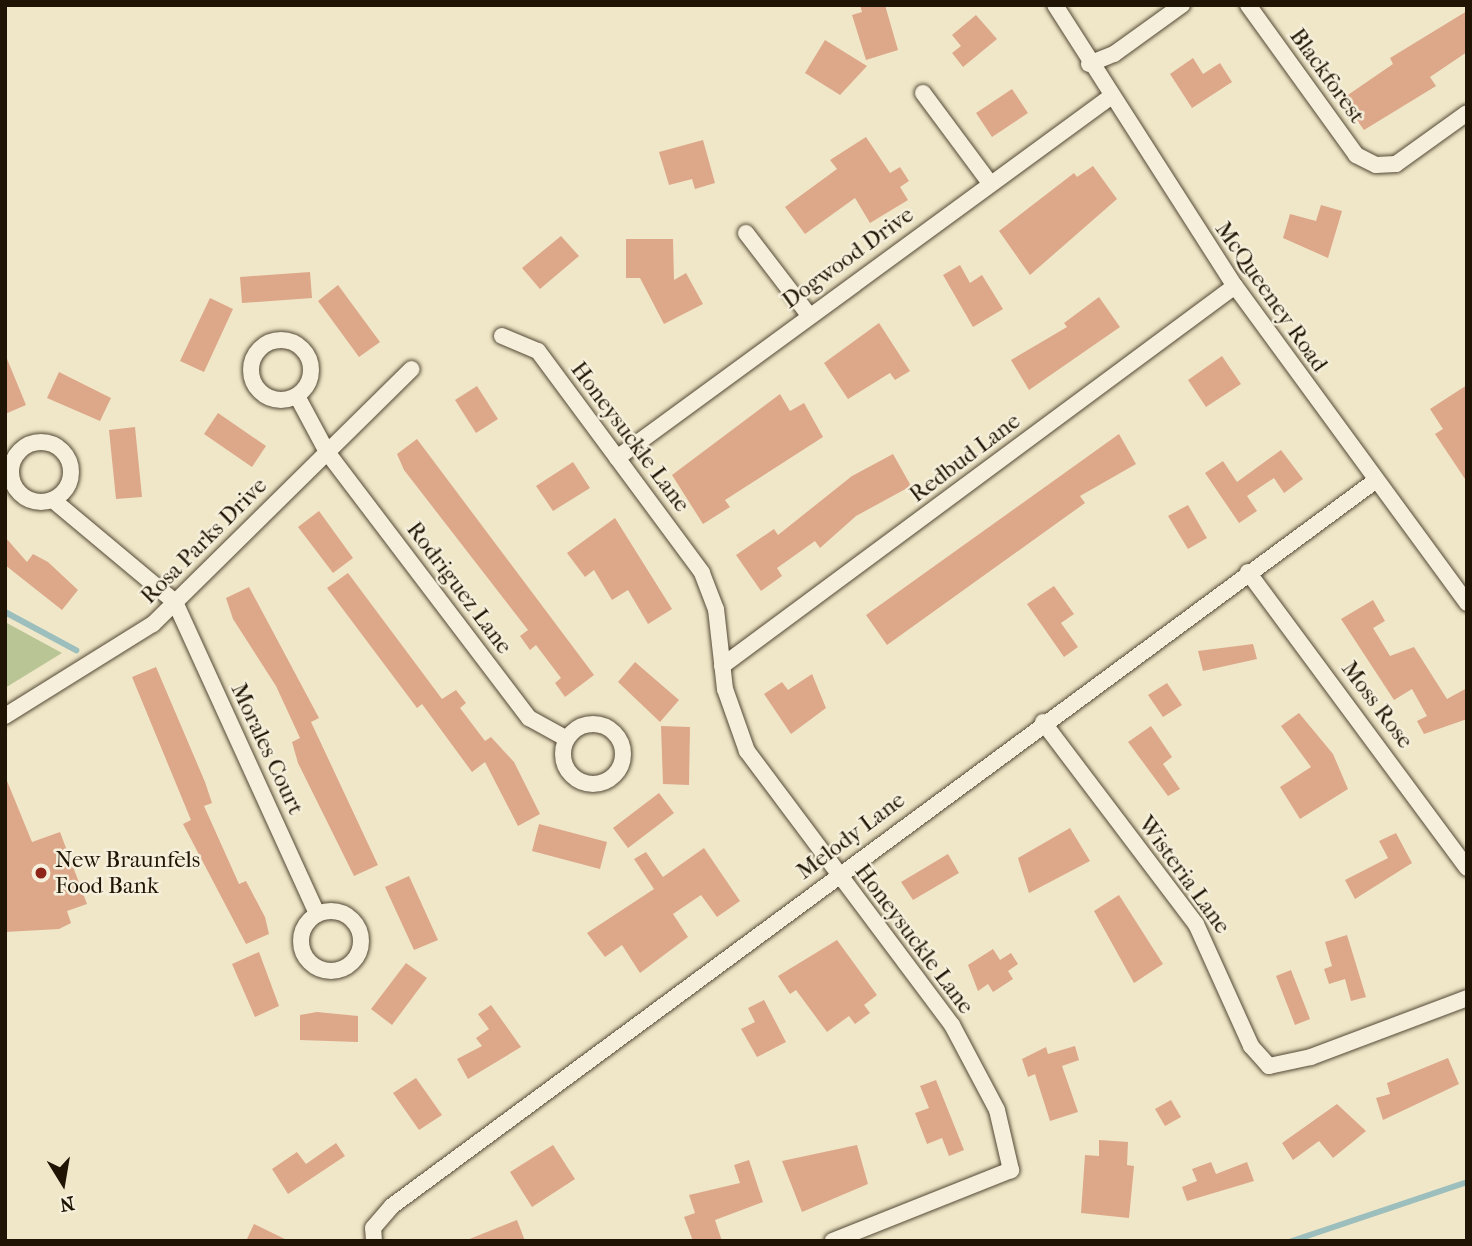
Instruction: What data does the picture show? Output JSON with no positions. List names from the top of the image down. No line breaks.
{"streets":{"street":["Blackforest","Dogwood Drive","McQueeney Road","Honeysuckle Lane","Redbud Lane","Rosa Parks Drive","Rodriguez Lane","Moss Rose","Morales Court","Melody Lane","Wisteria Lane"]},"crossings":[["Dogwood Drive","McQueeney Road"],["Dogwood Drive","Honeysuckle Lane"],["McQueeney Road","Redbud Lane"],["McQueeney Road","Melody Lane"],["Honeysuckle Lane","Redbud Lane"],["Honeysuckle Lane","Melody Lane"],["Rosa Parks Drive","Rodriguez Lane"],["Rosa Parks Drive","Morales Court"],["Moss Rose","Melody Lane"],["Melody Lane","Wisteria Lane"]],"places":["New Braunfels Food Bank"],"north":"bottom"}
